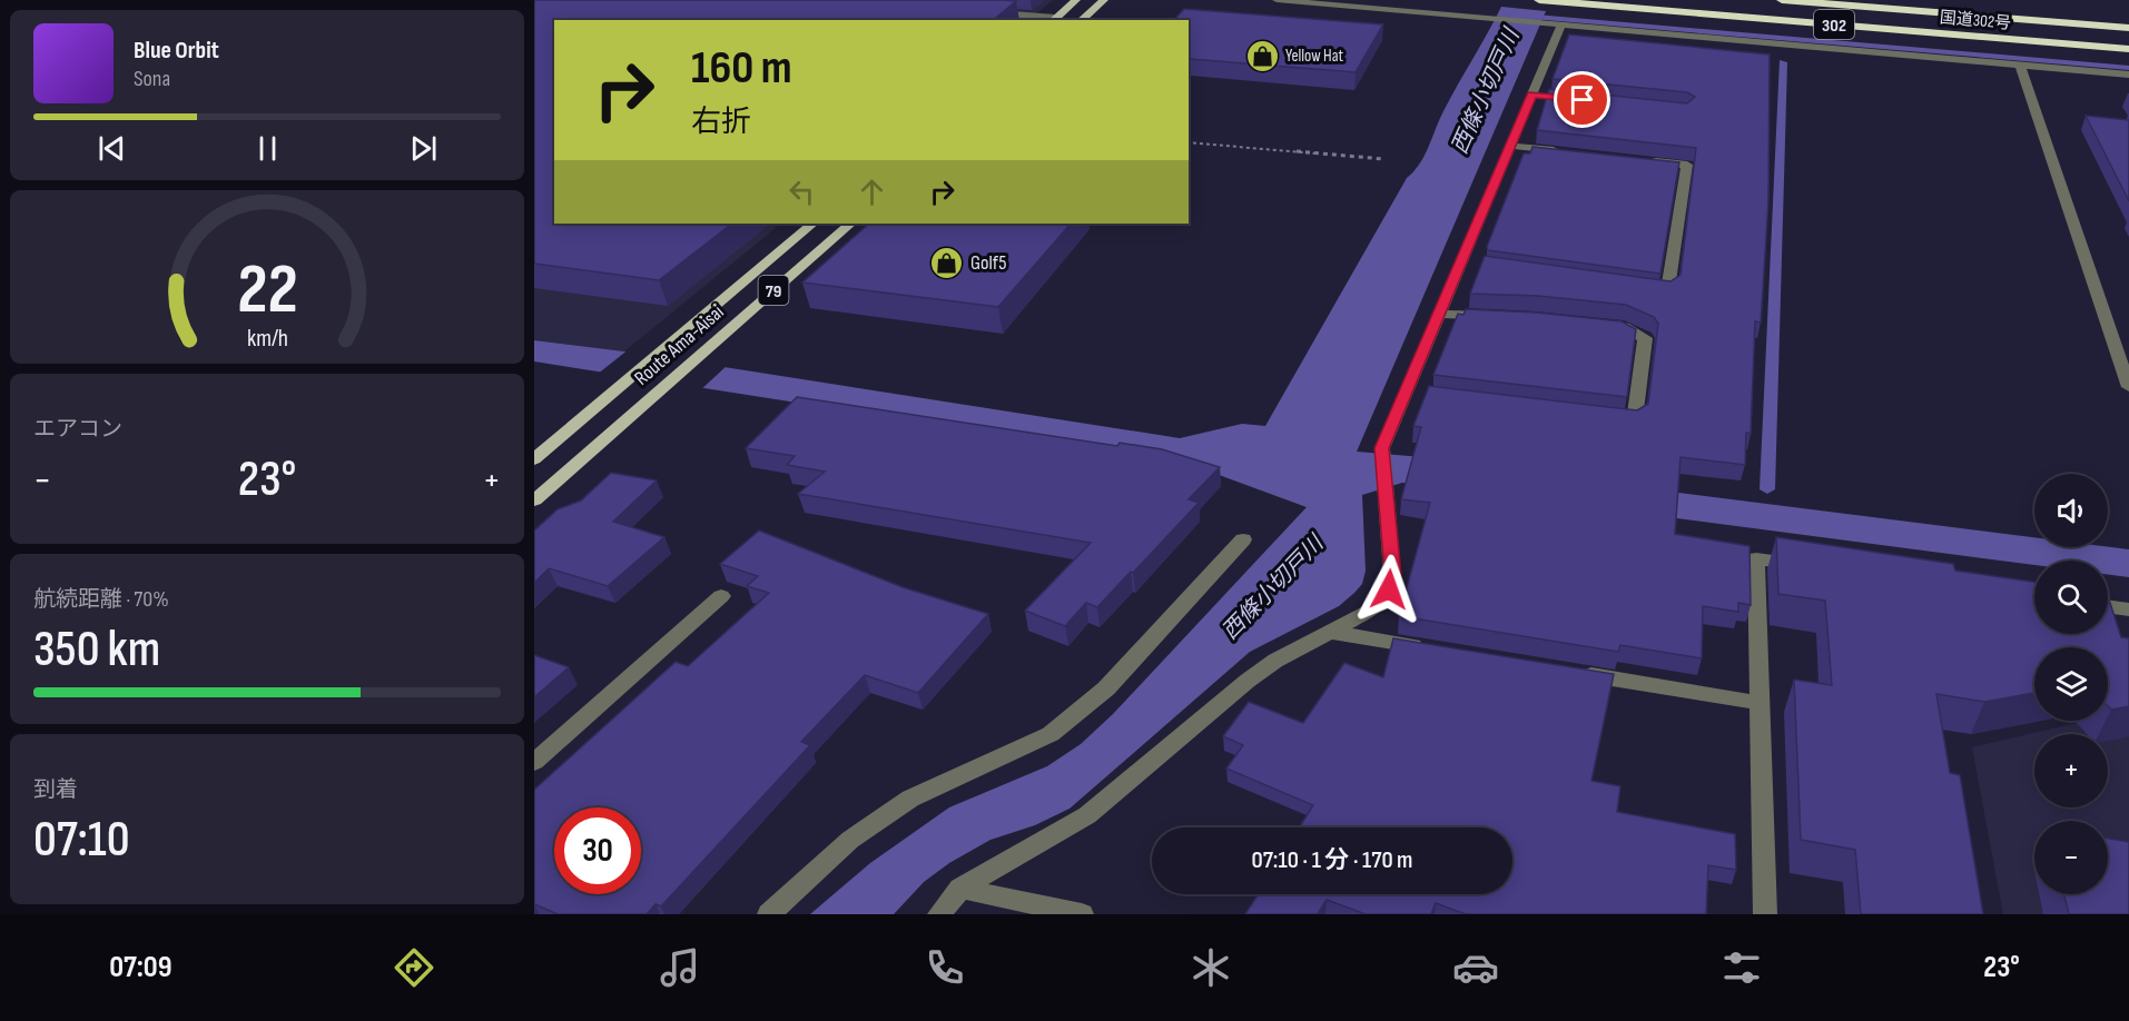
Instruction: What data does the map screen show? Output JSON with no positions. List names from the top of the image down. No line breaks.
{"streets":{"highway":["国道302号","302"],"main road":["79","Route Ama-Aisai"]},"water":["西條小切戸川"],"places":{"shop":["Yellow Hat","Golf5"]},"page":{"turn":["160 m","右折"],"song":["Blue Orbit","Sona"],"tile":["エアコン",["航続距離 · 70%","350 km"],["到着","07:10"]],"heat":["−","23°","+"],"map_buttons":["+","−"],"limit":"30","trip":"07:10 · 1 分 · 170 m","tabs":["07:09","23°"],"gauge":["22","km/h"]}}
